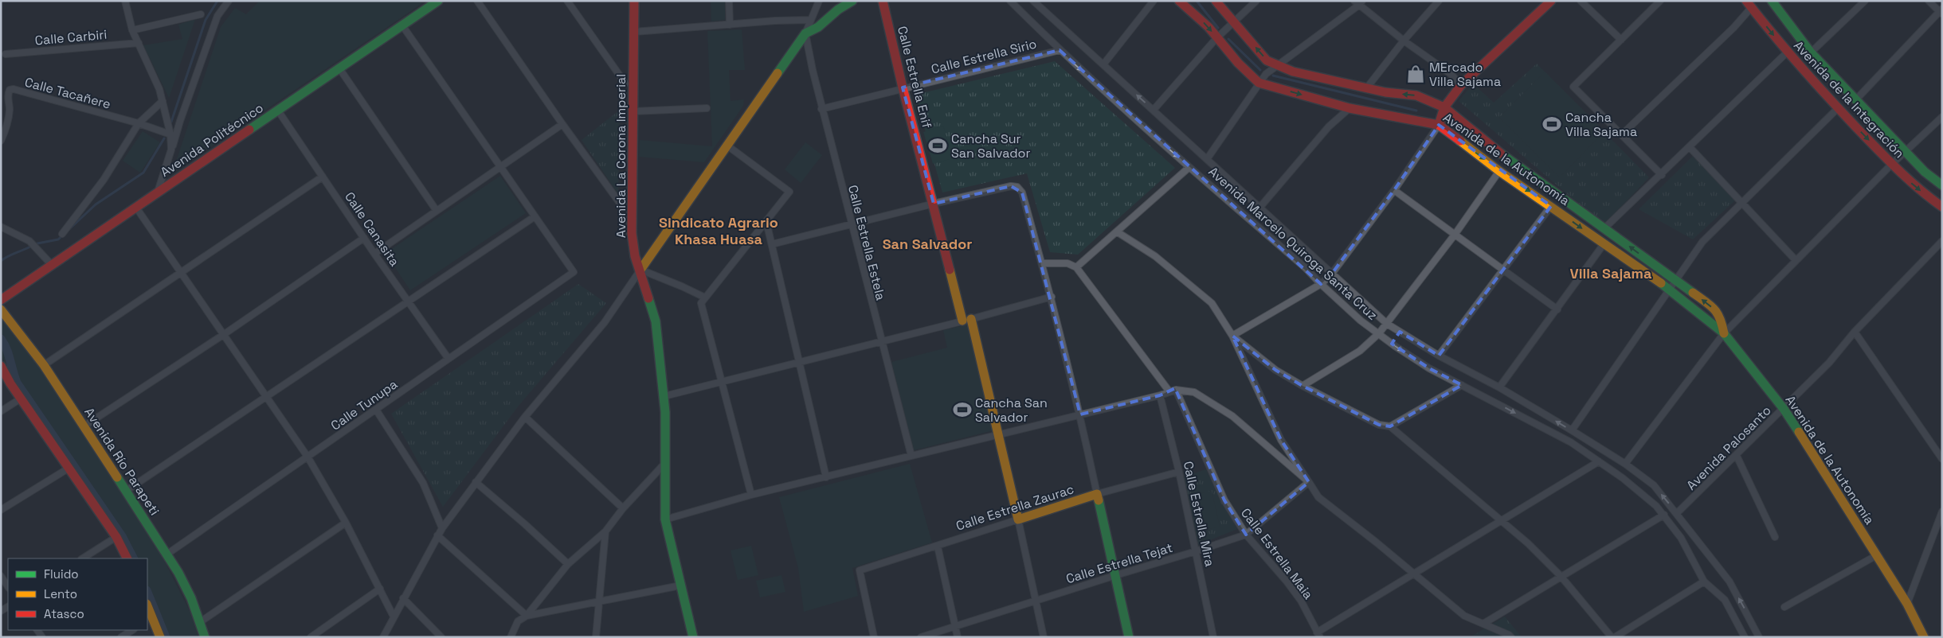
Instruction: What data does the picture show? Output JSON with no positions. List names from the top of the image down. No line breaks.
{"streets":{"street":["Calle Carbiri","Calle Estrella Sirio","Calle Estrella Enif","Calle Tacañere","Avenida de la Integración","Avenida Politécnico","Avenida La Corona Imperial","Avenida de la Autonomía","Calle Canasita","Calle Estrella Estela","Avenida Marcelo Quiroga Santa Cruz","Calle Tunupa","Avenida Palosanto","Avenida Río Parapeti","Calle Estrella Zaurac","Calle Estrella Mira","Calle Estrella Maia","Calle Estrella Tejat"]},"crossings":[["Calle Estrella Sirio","Calle Estrella Enif"],["Calle Estrella Sirio","Calle Estrella Estela"],["Calle Estrella Sirio","Avenida Marcelo Quiroga Santa Cruz"],["Calle Estrella Enif","Calle Estrella Zaurac"],["Avenida Politécnico","Calle Canasita"],["Avenida de la Autonomía","Avenida Palosanto"],["Calle Canasita","Calle Tunupa"],["Avenida Marcelo Quiroga Santa Cruz","Avenida Palosanto"],["Calle Tunupa","Avenida Río Parapeti"],["Calle Estrella Zaurac","Calle Estrella Mira"],["Calle Estrella Mira","Calle Estrella Tejat"],["Calle Estrella Maia","Calle Estrella Tejat"]],"districts":["Sindicato Agrario Khasa Huasa","San Salvador","Villa Sajama"],"places":{"shop":["MErcado Villa Sajama"],"sports":["Cancha Villa Sajama","Cancha Sur San Salvador","Cancha San Salvador"]},"legend":["Fluido","Lento","Atasco"]}
